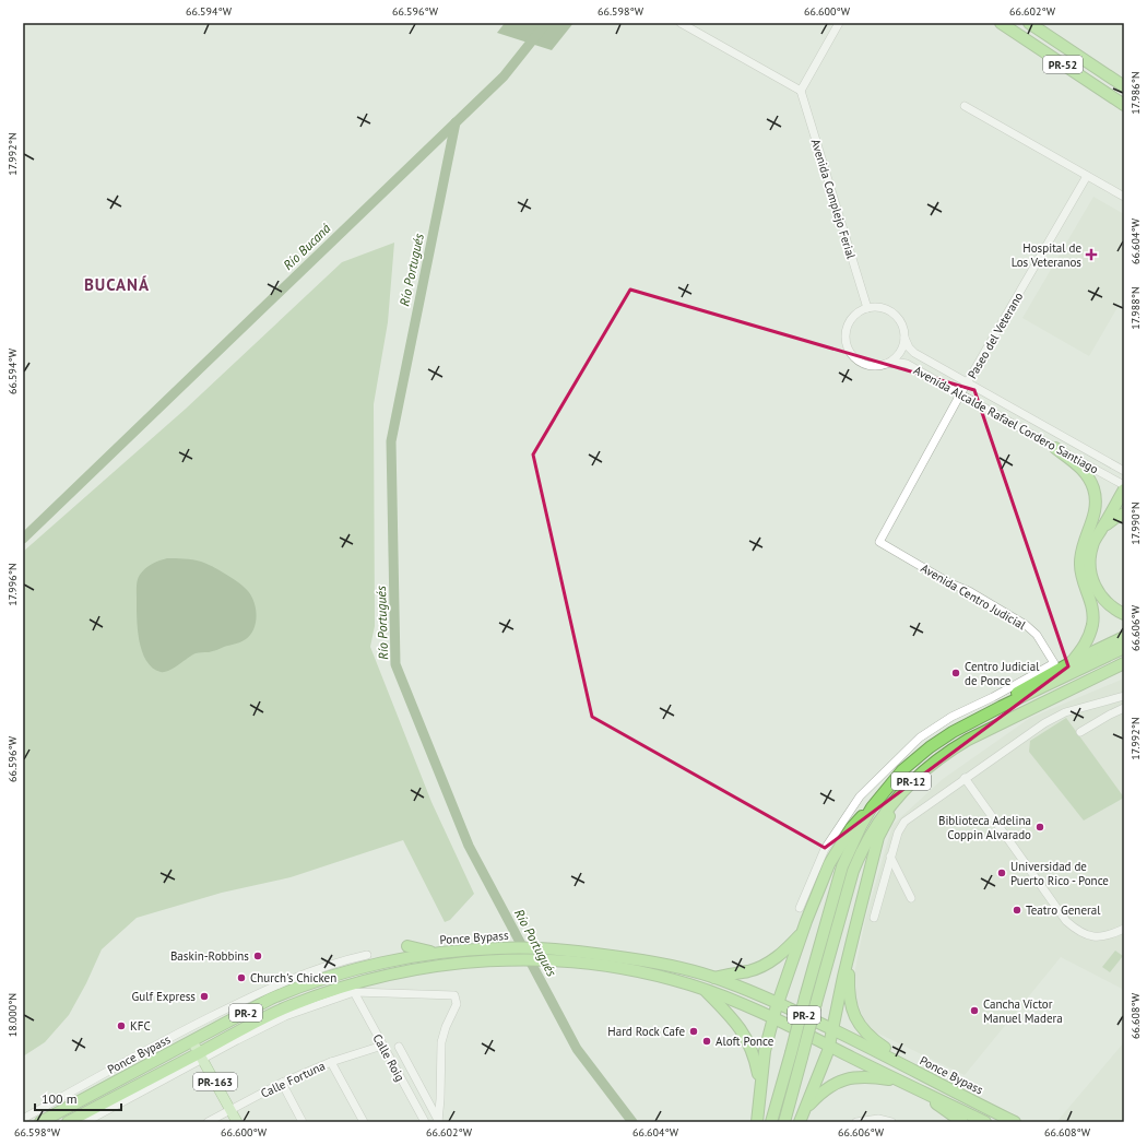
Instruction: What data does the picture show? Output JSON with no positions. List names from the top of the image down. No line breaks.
{"streets":{"highway":["PR-52","PR-12","Ponce Bypass","PR-2"],"main road":["PR-163"],"street":["Avenida Complejo Ferial","Paseo del Veterano","Avenida Alcalde Rafael Cordero Santiago","Avenida Centro Judicial","Calle Roig","Calle Fortuna"]},"crossings":[["Avenida Complejo Ferial","Avenida Alcalde Rafael Cordero Santiago"],["Paseo del Veterano","Avenida Alcalde Rafael Cordero Santiago"],["Paseo del Veterano","Avenida Centro Judicial"],["Ponce Bypass","PR-163"],["Calle Roig","Calle Fortuna"],["Calle Fortuna","PR-163"]],"districts":["BUCANÁ"],"water":["Río Bucaná","Río Portugués"],"places":{"health":["Hospital de Los Veteranos"],"other":["Centro Judicial de Ponce","Biblioteca Adelina Coppin Alvarado","Universidad de Puerto Rico - Ponce","Teatro General","Baskin-Robbins","Church's Chicken","Gulf Express","Cancha Víctor Manuel Madera","KFC","Hard Rock Cafe","Aloft Ponce"]},"scale_bar":"100 m","coordinates":["66.594°W","66.596°W","66.598°W","66.600°W","66.602°W","17.986°N","17.992°N","66.604°W","17.988°N","17.990°N","17.996°N","66.606°W","18.000°N","66.608°W"]}
